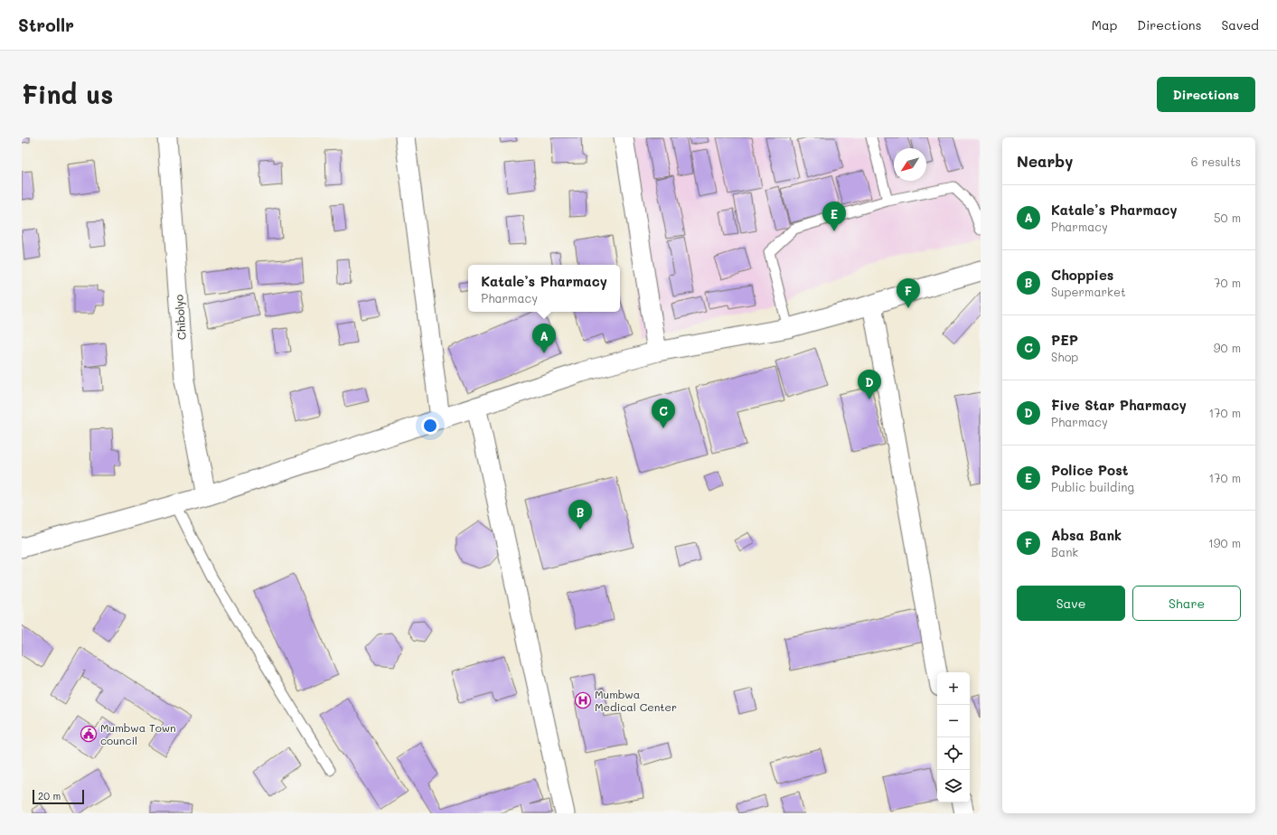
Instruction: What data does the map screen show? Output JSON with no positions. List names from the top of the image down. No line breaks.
{"streets":{"street":["Chibolyo"]},"places":{"hospital":["Mumbwa Medical Center"],"public building":["Mumbwa Town council"]},"scale_bar":"20 m","north":"bottom left","page":{"header":"Strollr","nav":["Map","Directions","Saved"],"buttons":["Directions",["Save","Share"]],"title":"Find us","heading":["Nearby","6 results"],"list":[{"mark":"A","name":"Katale’s Pharmacy","note":"Pharmacy","value":"50 m"},{"mark":"B","name":"Choppies","note":"Supermarket","value":"70 m"},{"mark":"C","name":"PEP","note":"Shop","value":"90 m"},{"mark":"D","name":"Five Star Pharmacy","note":"Pharmacy","value":"170 m"},{"mark":"E","name":"Police Post","note":"Public building","value":"170 m"},{"mark":"F","name":"Absa Bank","note":"Bank","value":"190 m"}],"pins":["E","F","A","D","C","B"],"popup":["Katale’s Pharmacy","Pharmacy"],"map_buttons":["+","−"],"scale":"20 m"}}
